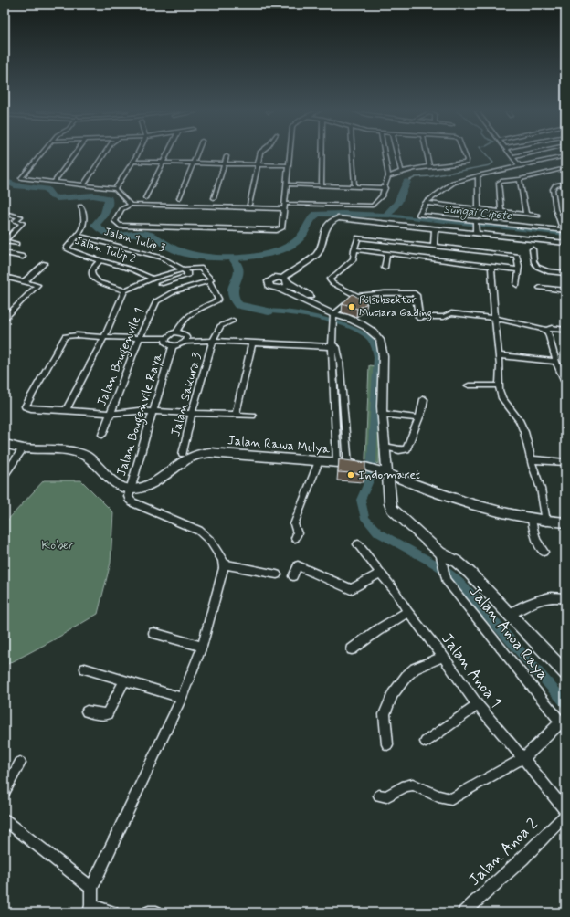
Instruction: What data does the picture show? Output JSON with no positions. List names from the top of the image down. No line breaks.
{"streets":{"main road":["Jalan Rawa Mulya","Jalan Anoa Raya"],"street":["Jalan Tulip 3","Jalan Tulip 2","Jalan Bougenvile 1","Jalan Sakura 3","Jalan Bougenvile Raya","Jalan Anoa 1","Jalan Anoa 2"]},"crossings":[["Jalan Tulip 3","Jalan Tulip 2"],["Jalan Bougenvile Raya","Jalan Rawa Mulya"],["Jalan Rawa Mulya","Jalan Anoa Raya"]],"water":["Sungai Cipete"],"parks":["Kober"],"places":["Polsubsektor Mutiara Gading","Indomaret"]}
